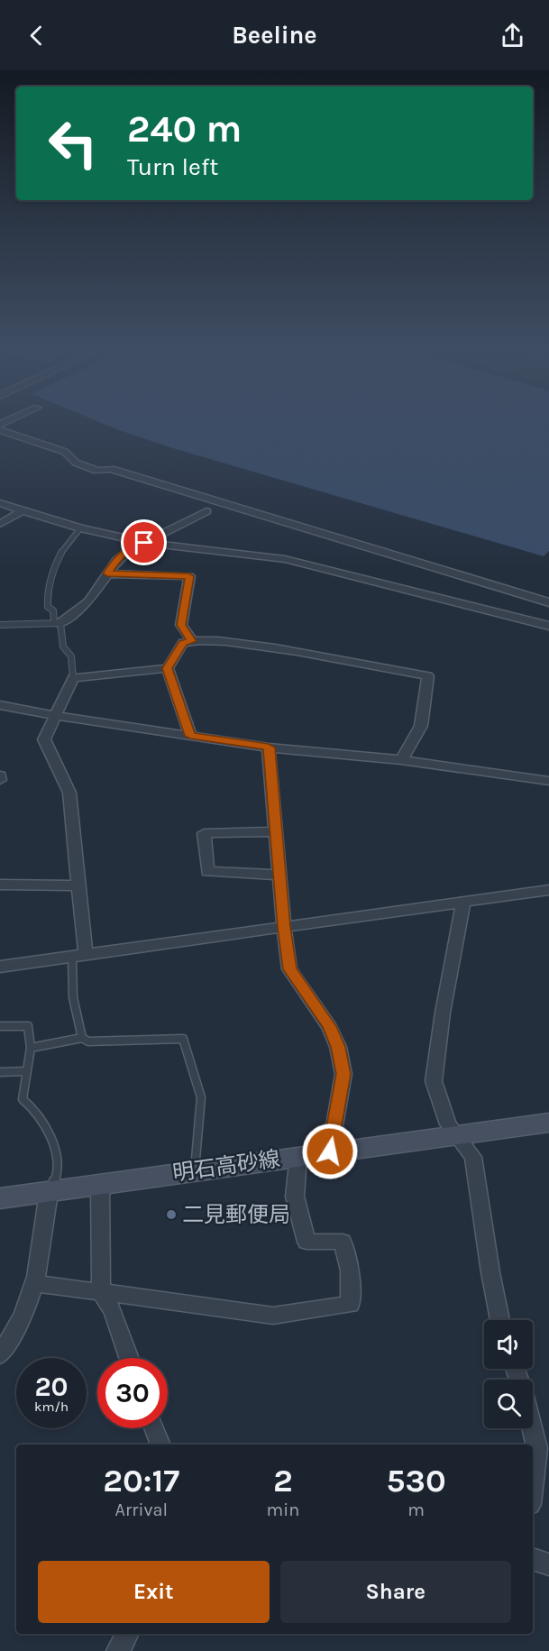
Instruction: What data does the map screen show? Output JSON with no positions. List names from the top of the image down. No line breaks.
{"streets":{"main road":["明石高砂線"]},"places":["二見郵便局"],"page":{"header":"Beeline","turn":["240 m","Turn left"],"speed":"20 km/h","limit":"30","eta":["20:17","Arrival","2","min","530","m"],"buttons":["Exit","Share"]}}
